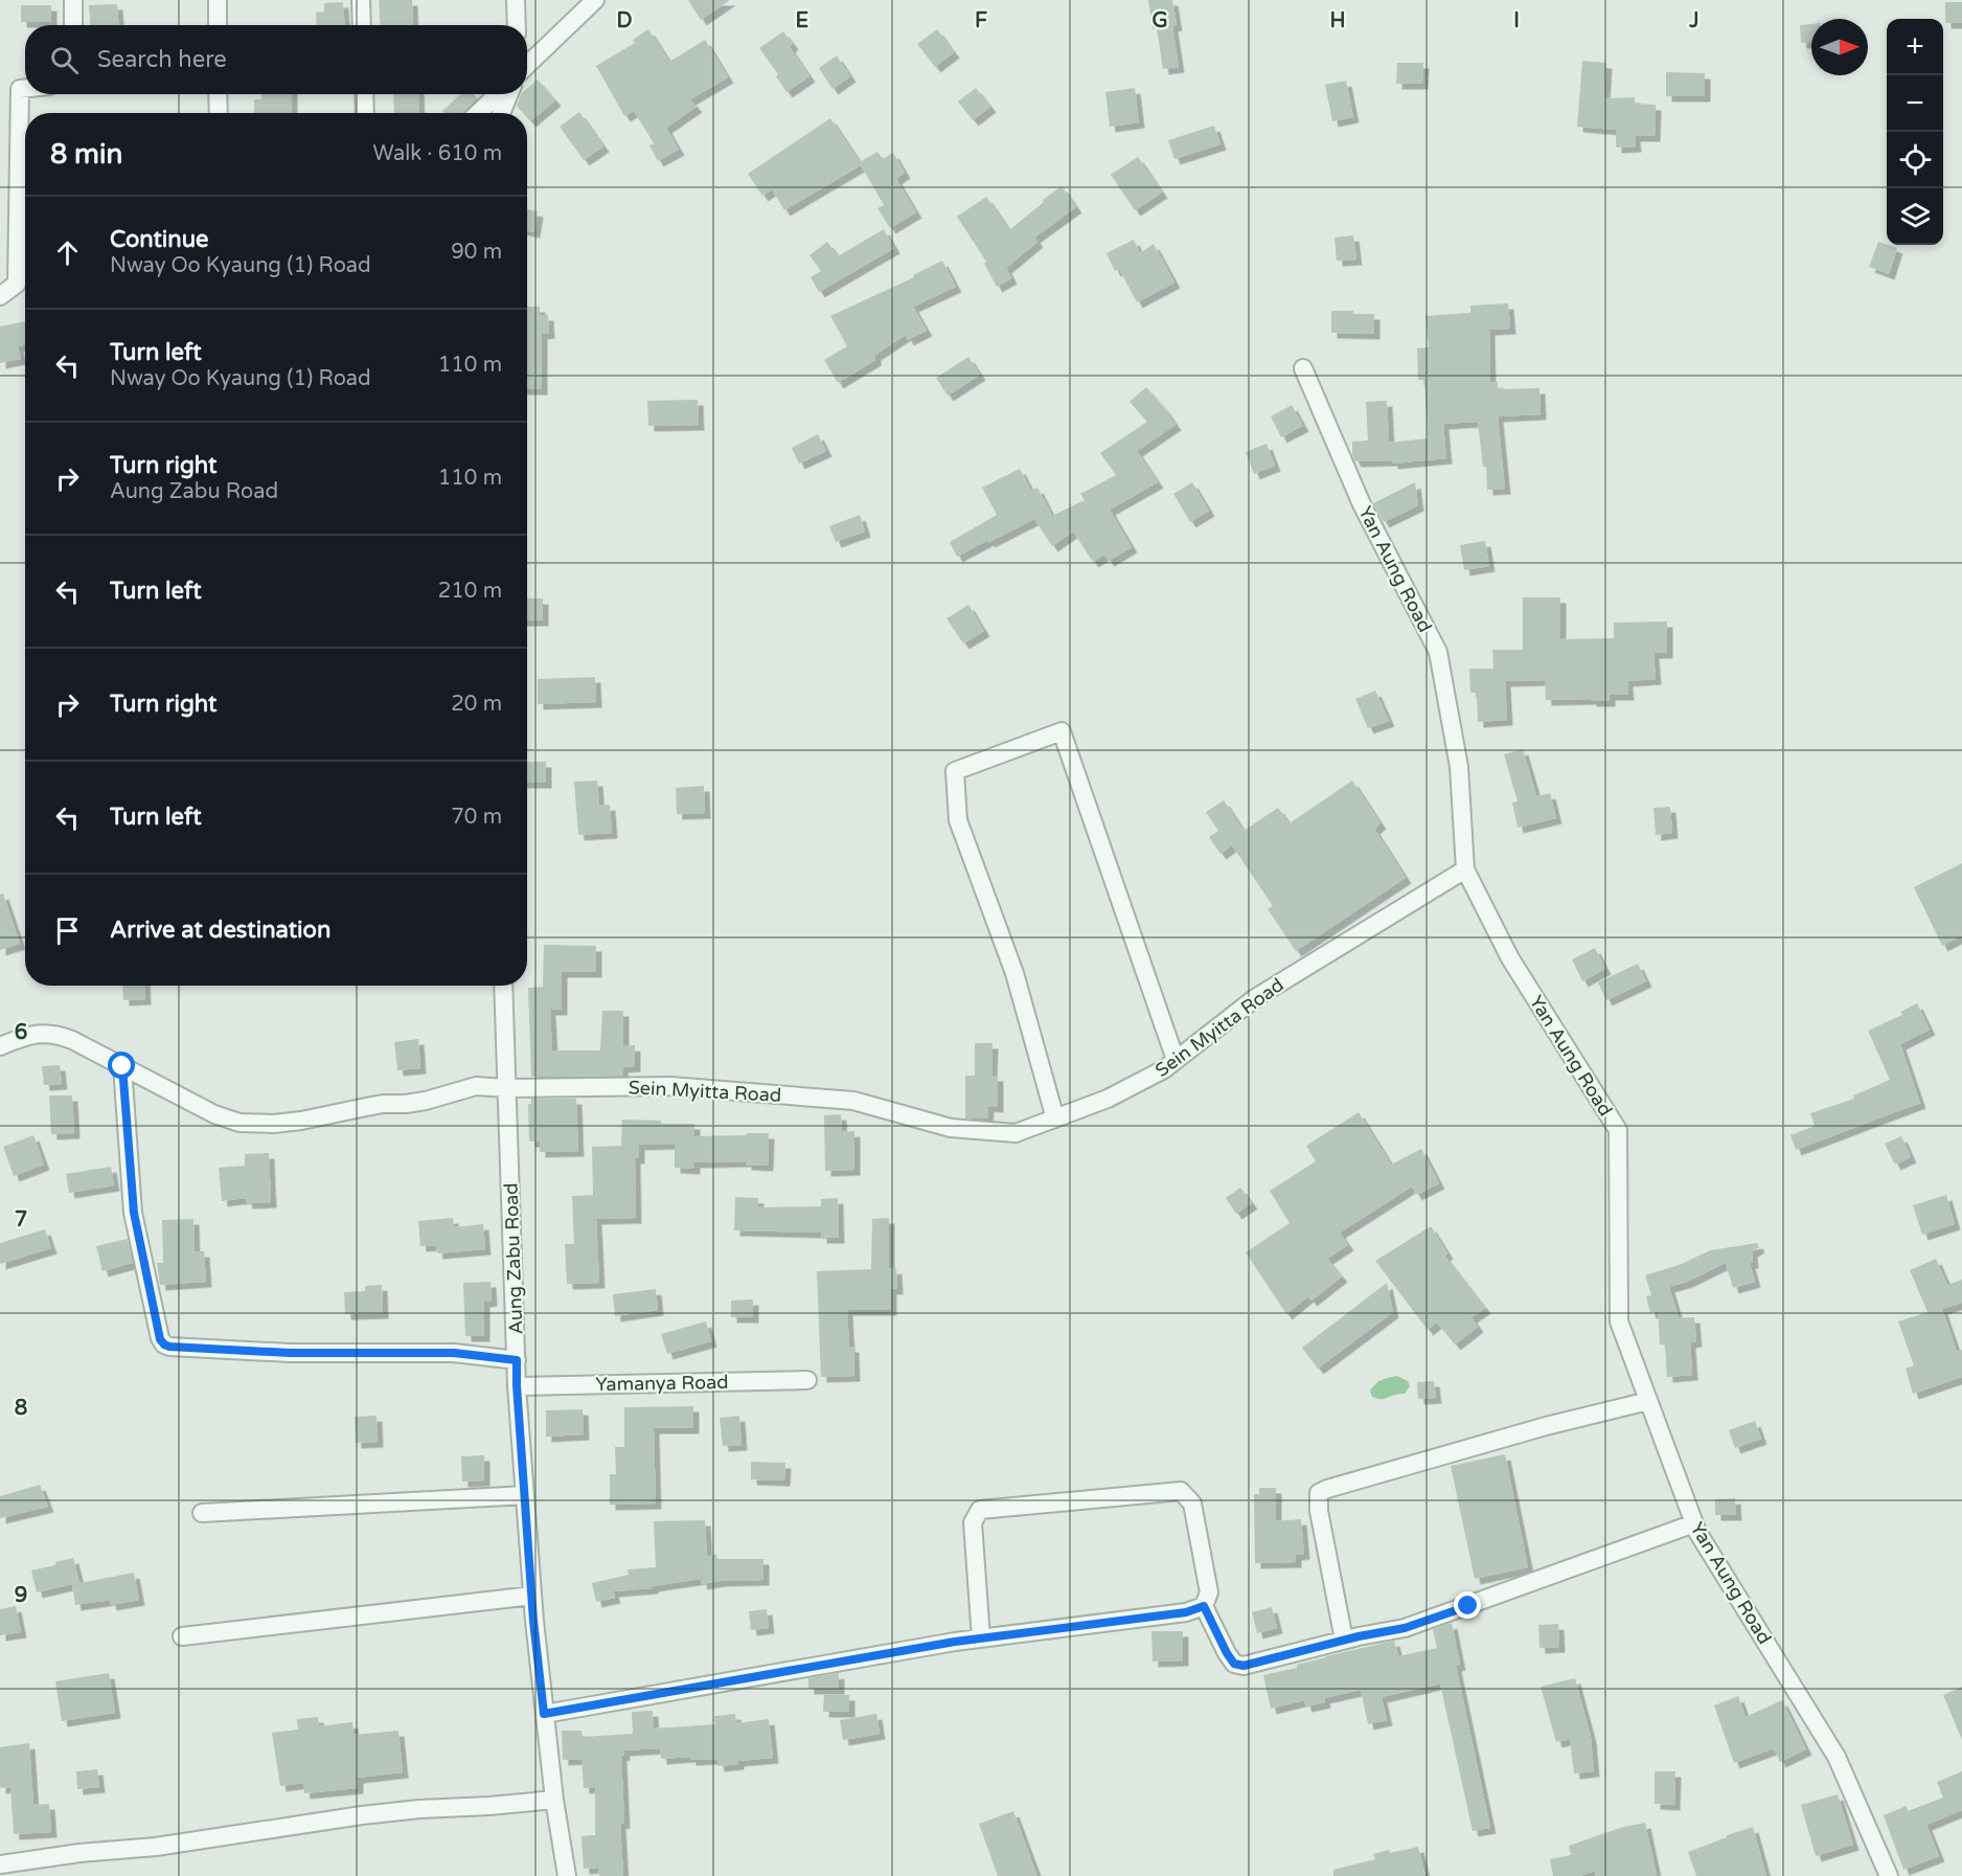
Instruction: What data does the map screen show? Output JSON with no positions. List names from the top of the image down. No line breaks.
{"streets":{"street":["Yan Aung Road","Sein Myitta Road","Aung Zabu Road","Yamanya Road"]},"crossings":[["Yan Aung Road","Sein Myitta Road"],["Sein Myitta Road","Aung Zabu Road"],["Aung Zabu Road","Yamanya Road"]],"north":"right","page":{"map_buttons":["+","−"],"search":"Search here","heading":["8 min","Walk · 610 m"],"list":[["Continue","Nway Oo Kyaung (1) Road","90 m"],["Turn left","Nway Oo Kyaung (1) Road","110 m"],["Turn right","Aung Zabu Road","110 m"],["Turn left","210 m"],["Turn right","20 m"],["Turn left","70 m"],"Arrive at destination"]},"grid":{"columns":["D","E","F","G","H","I","J"],"rows":["6","7","8","9"]}}
